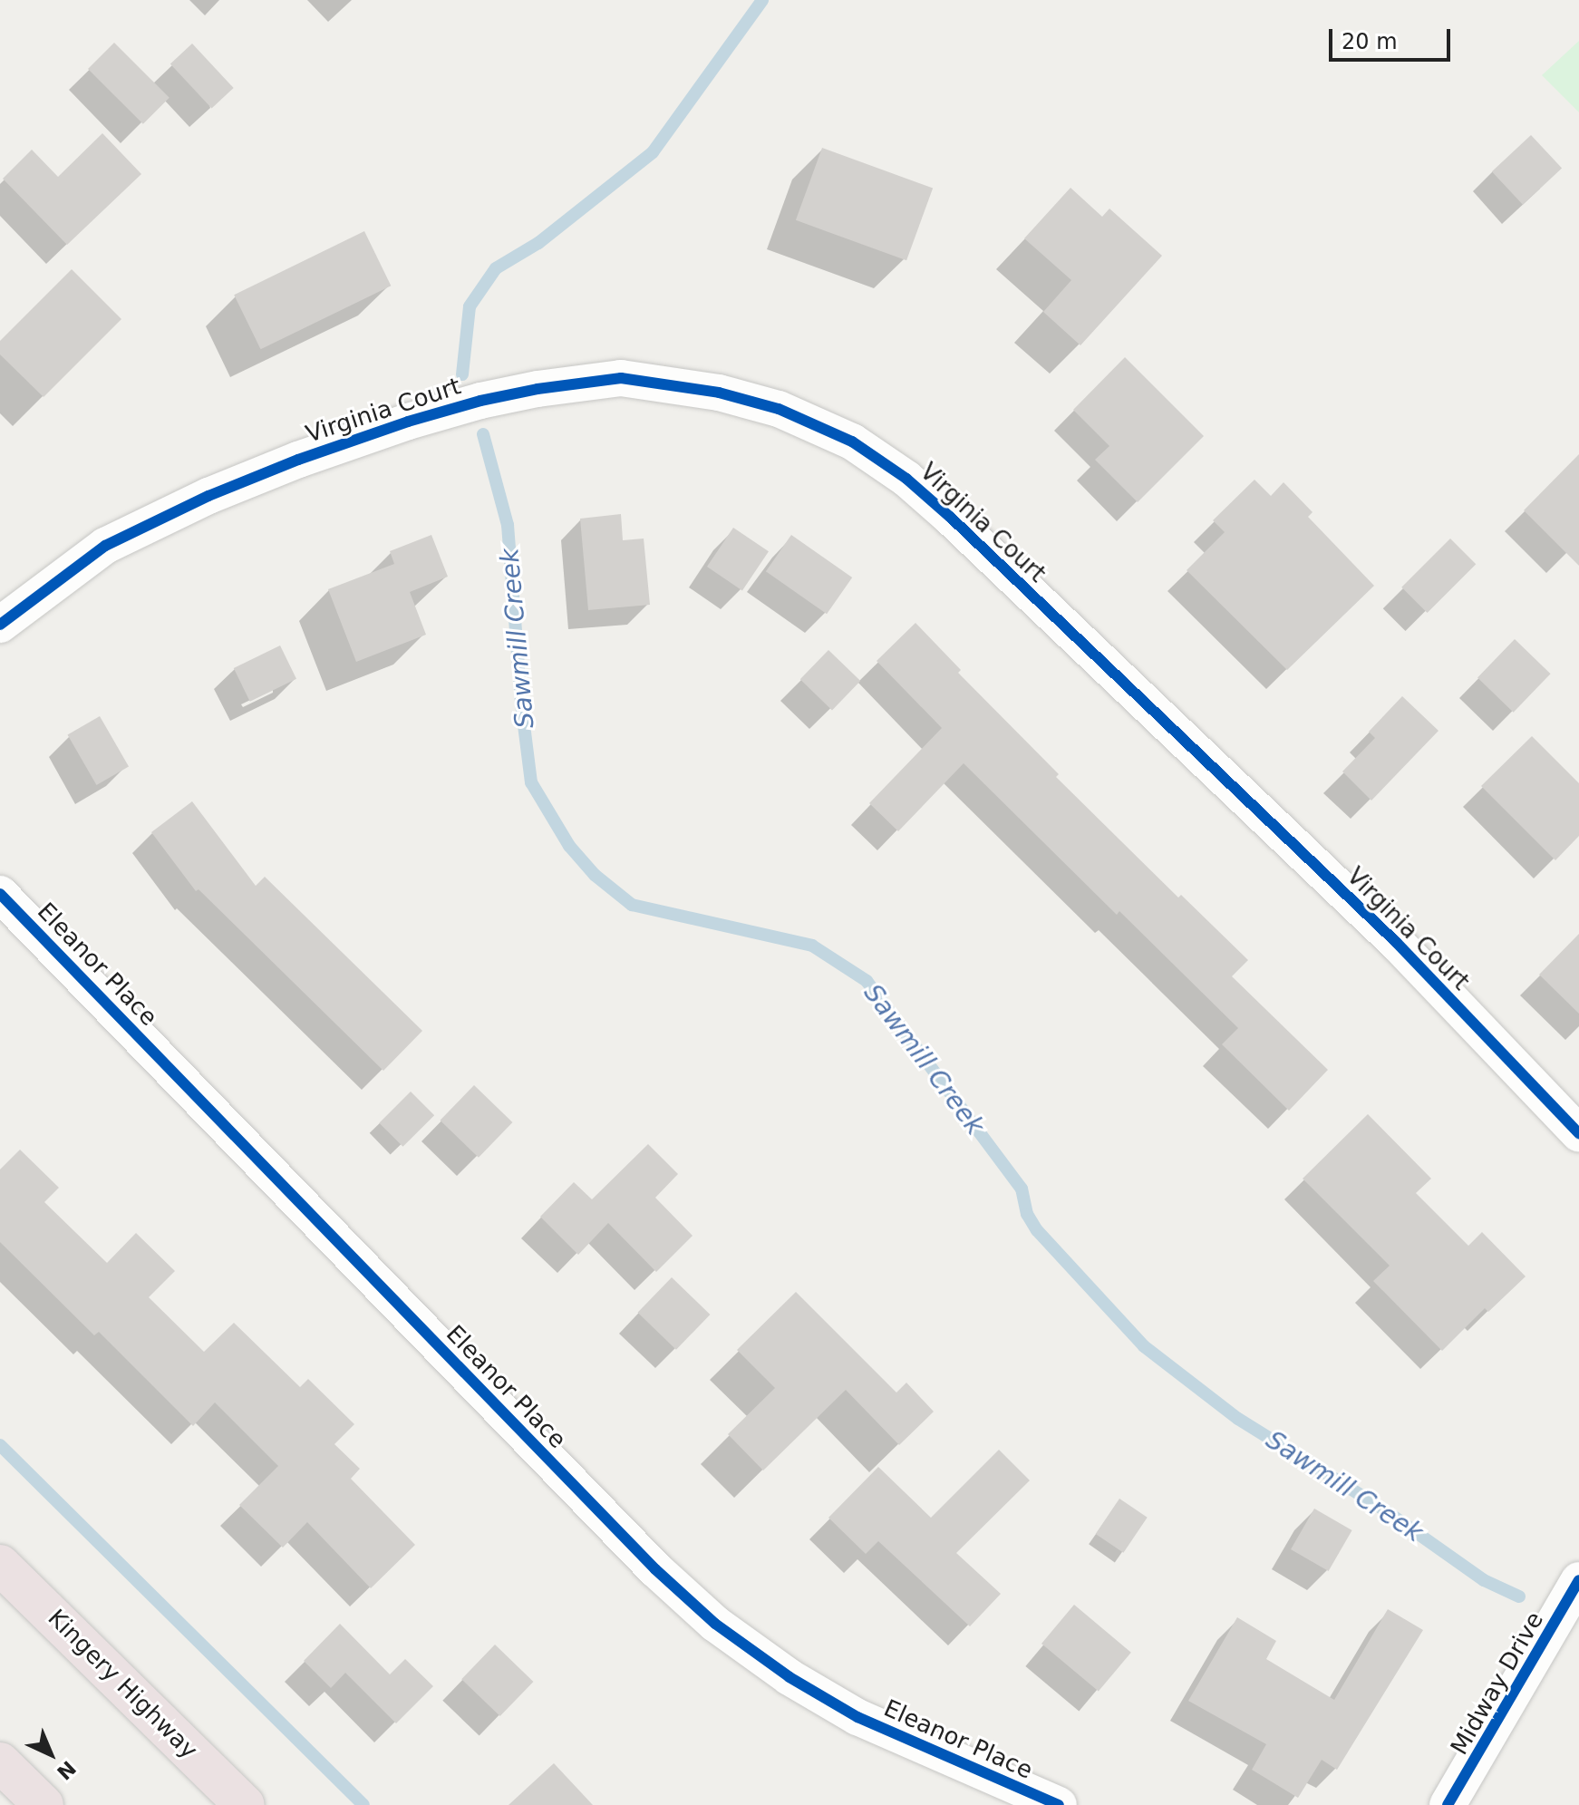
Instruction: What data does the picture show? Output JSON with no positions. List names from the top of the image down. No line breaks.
{"streets":{"highway":["Kingery Highway"],"street":["Virginia Court","Eleanor Place","Midway Drive"]},"water":["Sawmill Creek"],"scale_bar":"20 m","north":"bottom right"}
